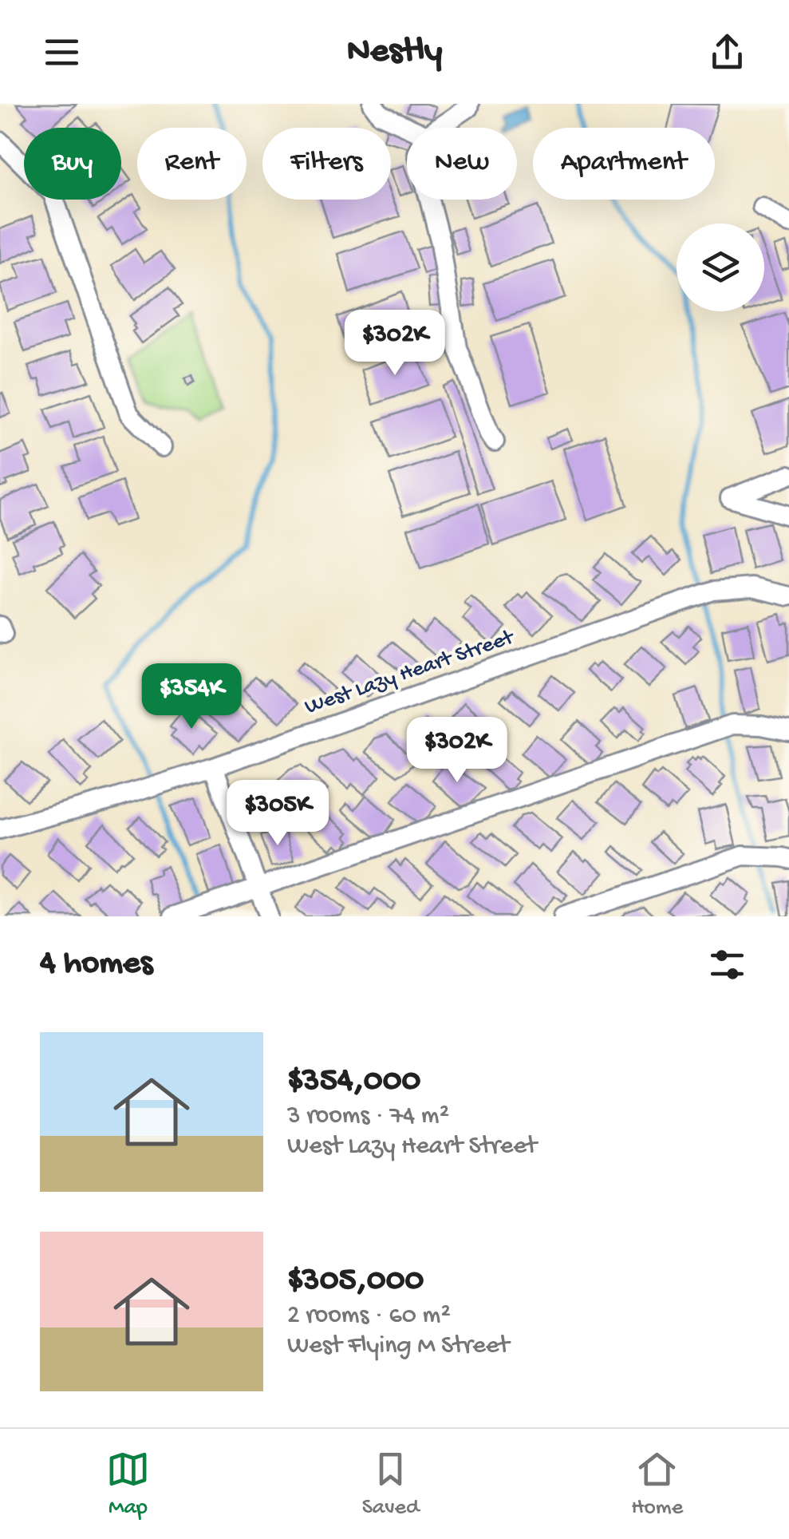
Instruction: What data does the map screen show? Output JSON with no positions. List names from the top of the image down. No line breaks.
{"streets":{"street":["West Lazy Heart Street"]},"page":{"header":"Nestly","chip":["Buy","Rent","Filters","New","Apartment"],"price":["$302K","$354K","$302K","$305K"],"heading":"4 homes","list":[{"name":"$354,000","note":"3 rooms · 74 m² · West Lazy Heart Street"},{"name":"$305,000","note":"2 rooms · 60 m² · West Flying M Street"}],"tabs":["Map","Saved","Home"]}}
